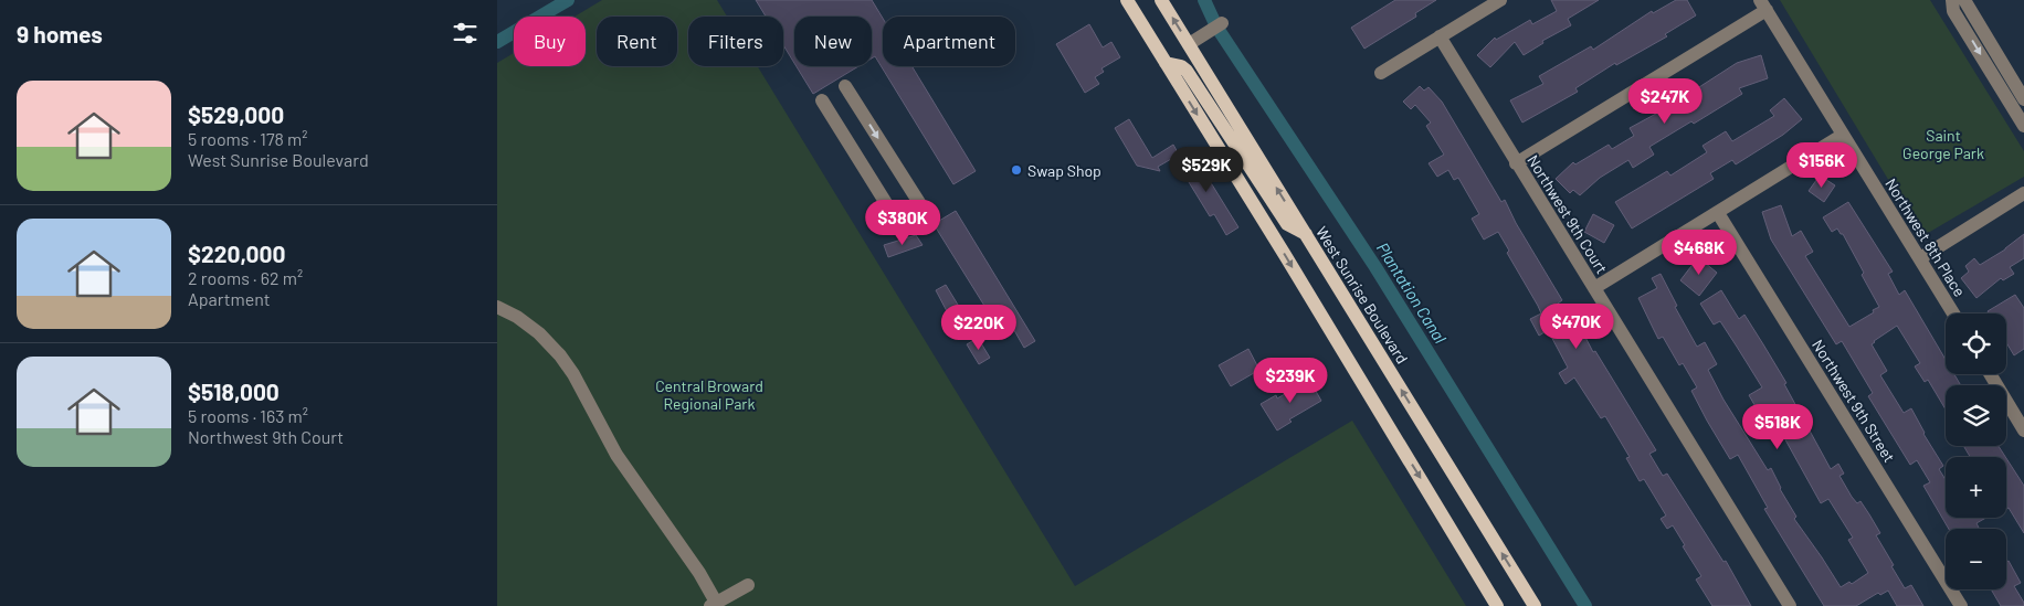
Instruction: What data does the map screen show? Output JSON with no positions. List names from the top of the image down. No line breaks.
{"streets":{"main road":["West Sunrise Boulevard"],"street":["Northwest 9th Court","Northwest 8th Place","Northwest 9th Street"]},"water":["Plantation Canal"],"parks":["Saint George Park","Central Broward Regional Park"],"places":["Swap Shop"],"page":{"heading":"9 homes","chip":["Buy","Rent","Filters","New","Apartment"],"list":[{"name":"$529,000","note":"5 rooms · 178 m² · West Sunrise Boulevard"},{"name":"$220,000","note":"2 rooms · 62 m² · Apartment"},{"name":"$518,000","note":"5 rooms · 163 m² · Northwest 9th Court"}],"price":["$247K","$156K","$529K","$380K","$468K","$470K","$220K","$239K","$518K"],"map_buttons":["+","−"]}}
